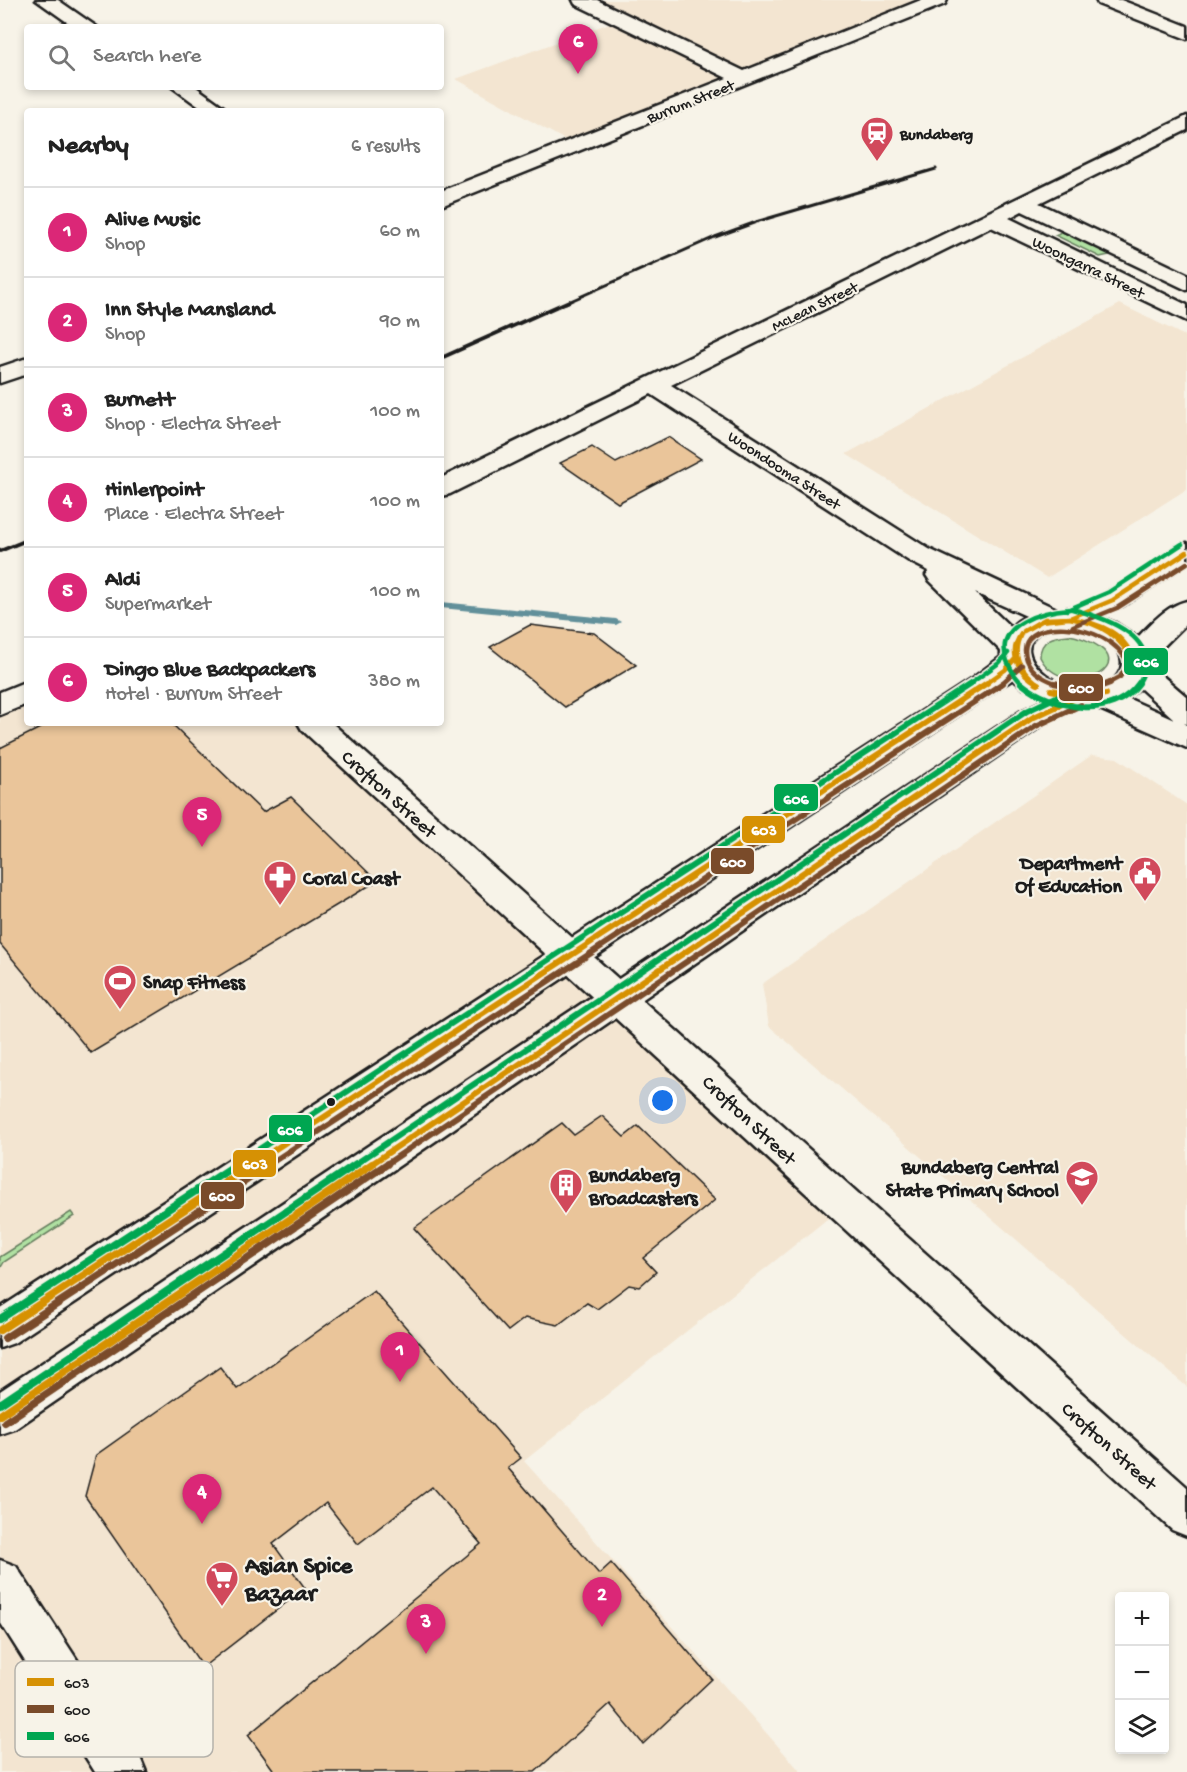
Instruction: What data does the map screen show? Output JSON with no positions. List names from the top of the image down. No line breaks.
{"streets":{"street":["Burrum Street","Woongarra Street","McLean Street","Woondooma Street","Crofton Street"]},"crossings":[["Woongarra Street","McLean Street"],["McLean Street","Woondooma Street"]],"places":{"station":["Bundaberg"],"public building":["Department Of Education"],"pharmacy":["Coral Coast"],"sports":["Snap Fitness"],"school or university":["Bundaberg Central State Primary School"],"building":["Bundaberg Broadcasters"],"supermarket":["Asian Spice Bazaar"]},"lines":["transit line 606","transit line 603","transit line 600"],"legend":["603","600","606"],"page":{"pins":["6","5","1","4","2","3"],"search":"Search here","heading":["Nearby","6 results"],"list":[{"mark":"1","name":"Alive Music","note":"Shop","value":"60 m"},{"mark":"2","name":"Inn Style Mansland","note":"Shop","value":"90 m"},{"mark":"3","name":"Burnett","note":"Shop · Electra Street","value":"100 m"},{"mark":"4","name":"Hinlerpoint","note":"Place · Electra Street","value":"100 m"},{"mark":"5","name":"Aldi","note":"Supermarket","value":"100 m"},{"mark":"6","name":"Dingo Blue Backpackers","note":"Hotel · Burrum Street","value":"380 m"}],"map_buttons":["+","−"]}}
